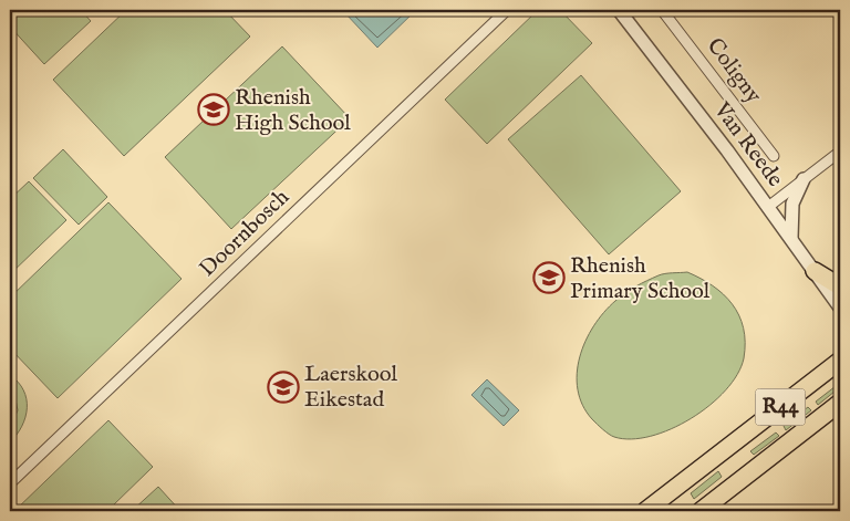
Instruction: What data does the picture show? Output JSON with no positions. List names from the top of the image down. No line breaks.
{"streets":{"main road":["R44"],"street":["Coligny","Van Reede","Doornbosch"]},"places":{"school or university":["Rhenish High School","Rhenish Primary School","Laerskool Eikestad"]}}
